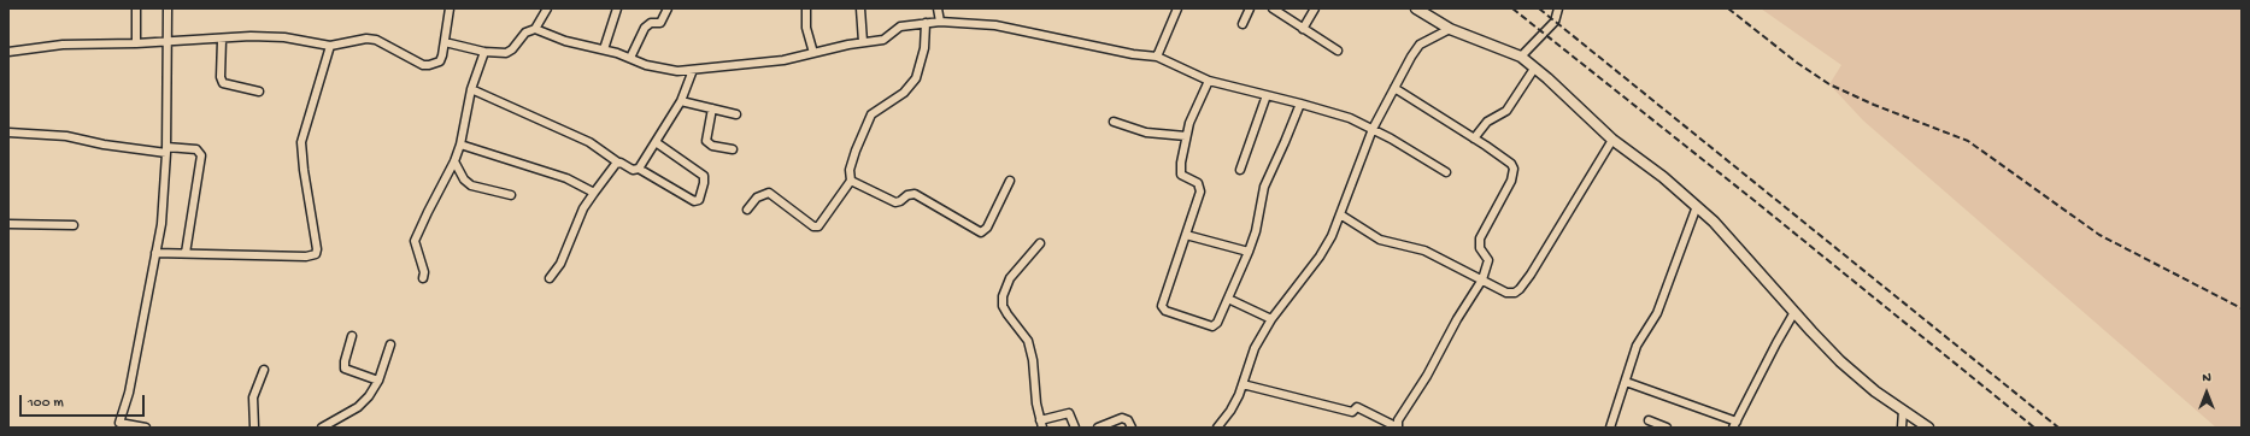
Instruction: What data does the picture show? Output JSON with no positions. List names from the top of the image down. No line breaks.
{"scale_bar":"100 m","north":"top"}
